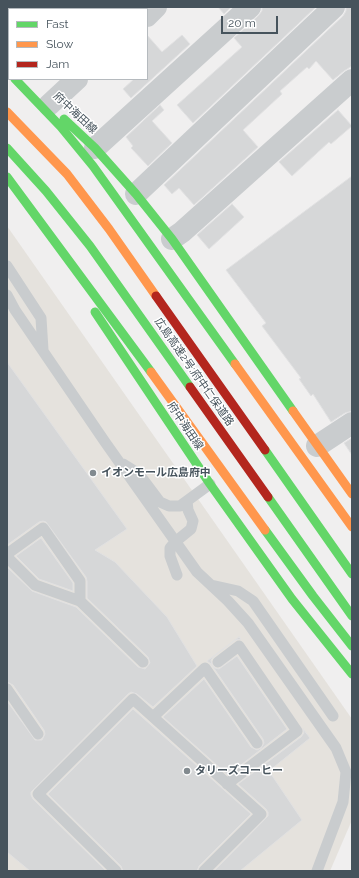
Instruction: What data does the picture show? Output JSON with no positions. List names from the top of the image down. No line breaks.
{"streets":{"main road":["府中海田線","広島高速2号;府中仁保道路"]},"places":["イオンモール広島府中","タリーズコーヒー"],"legend":["Fast","Slow","Jam"],"scale_bar":"20 m"}
